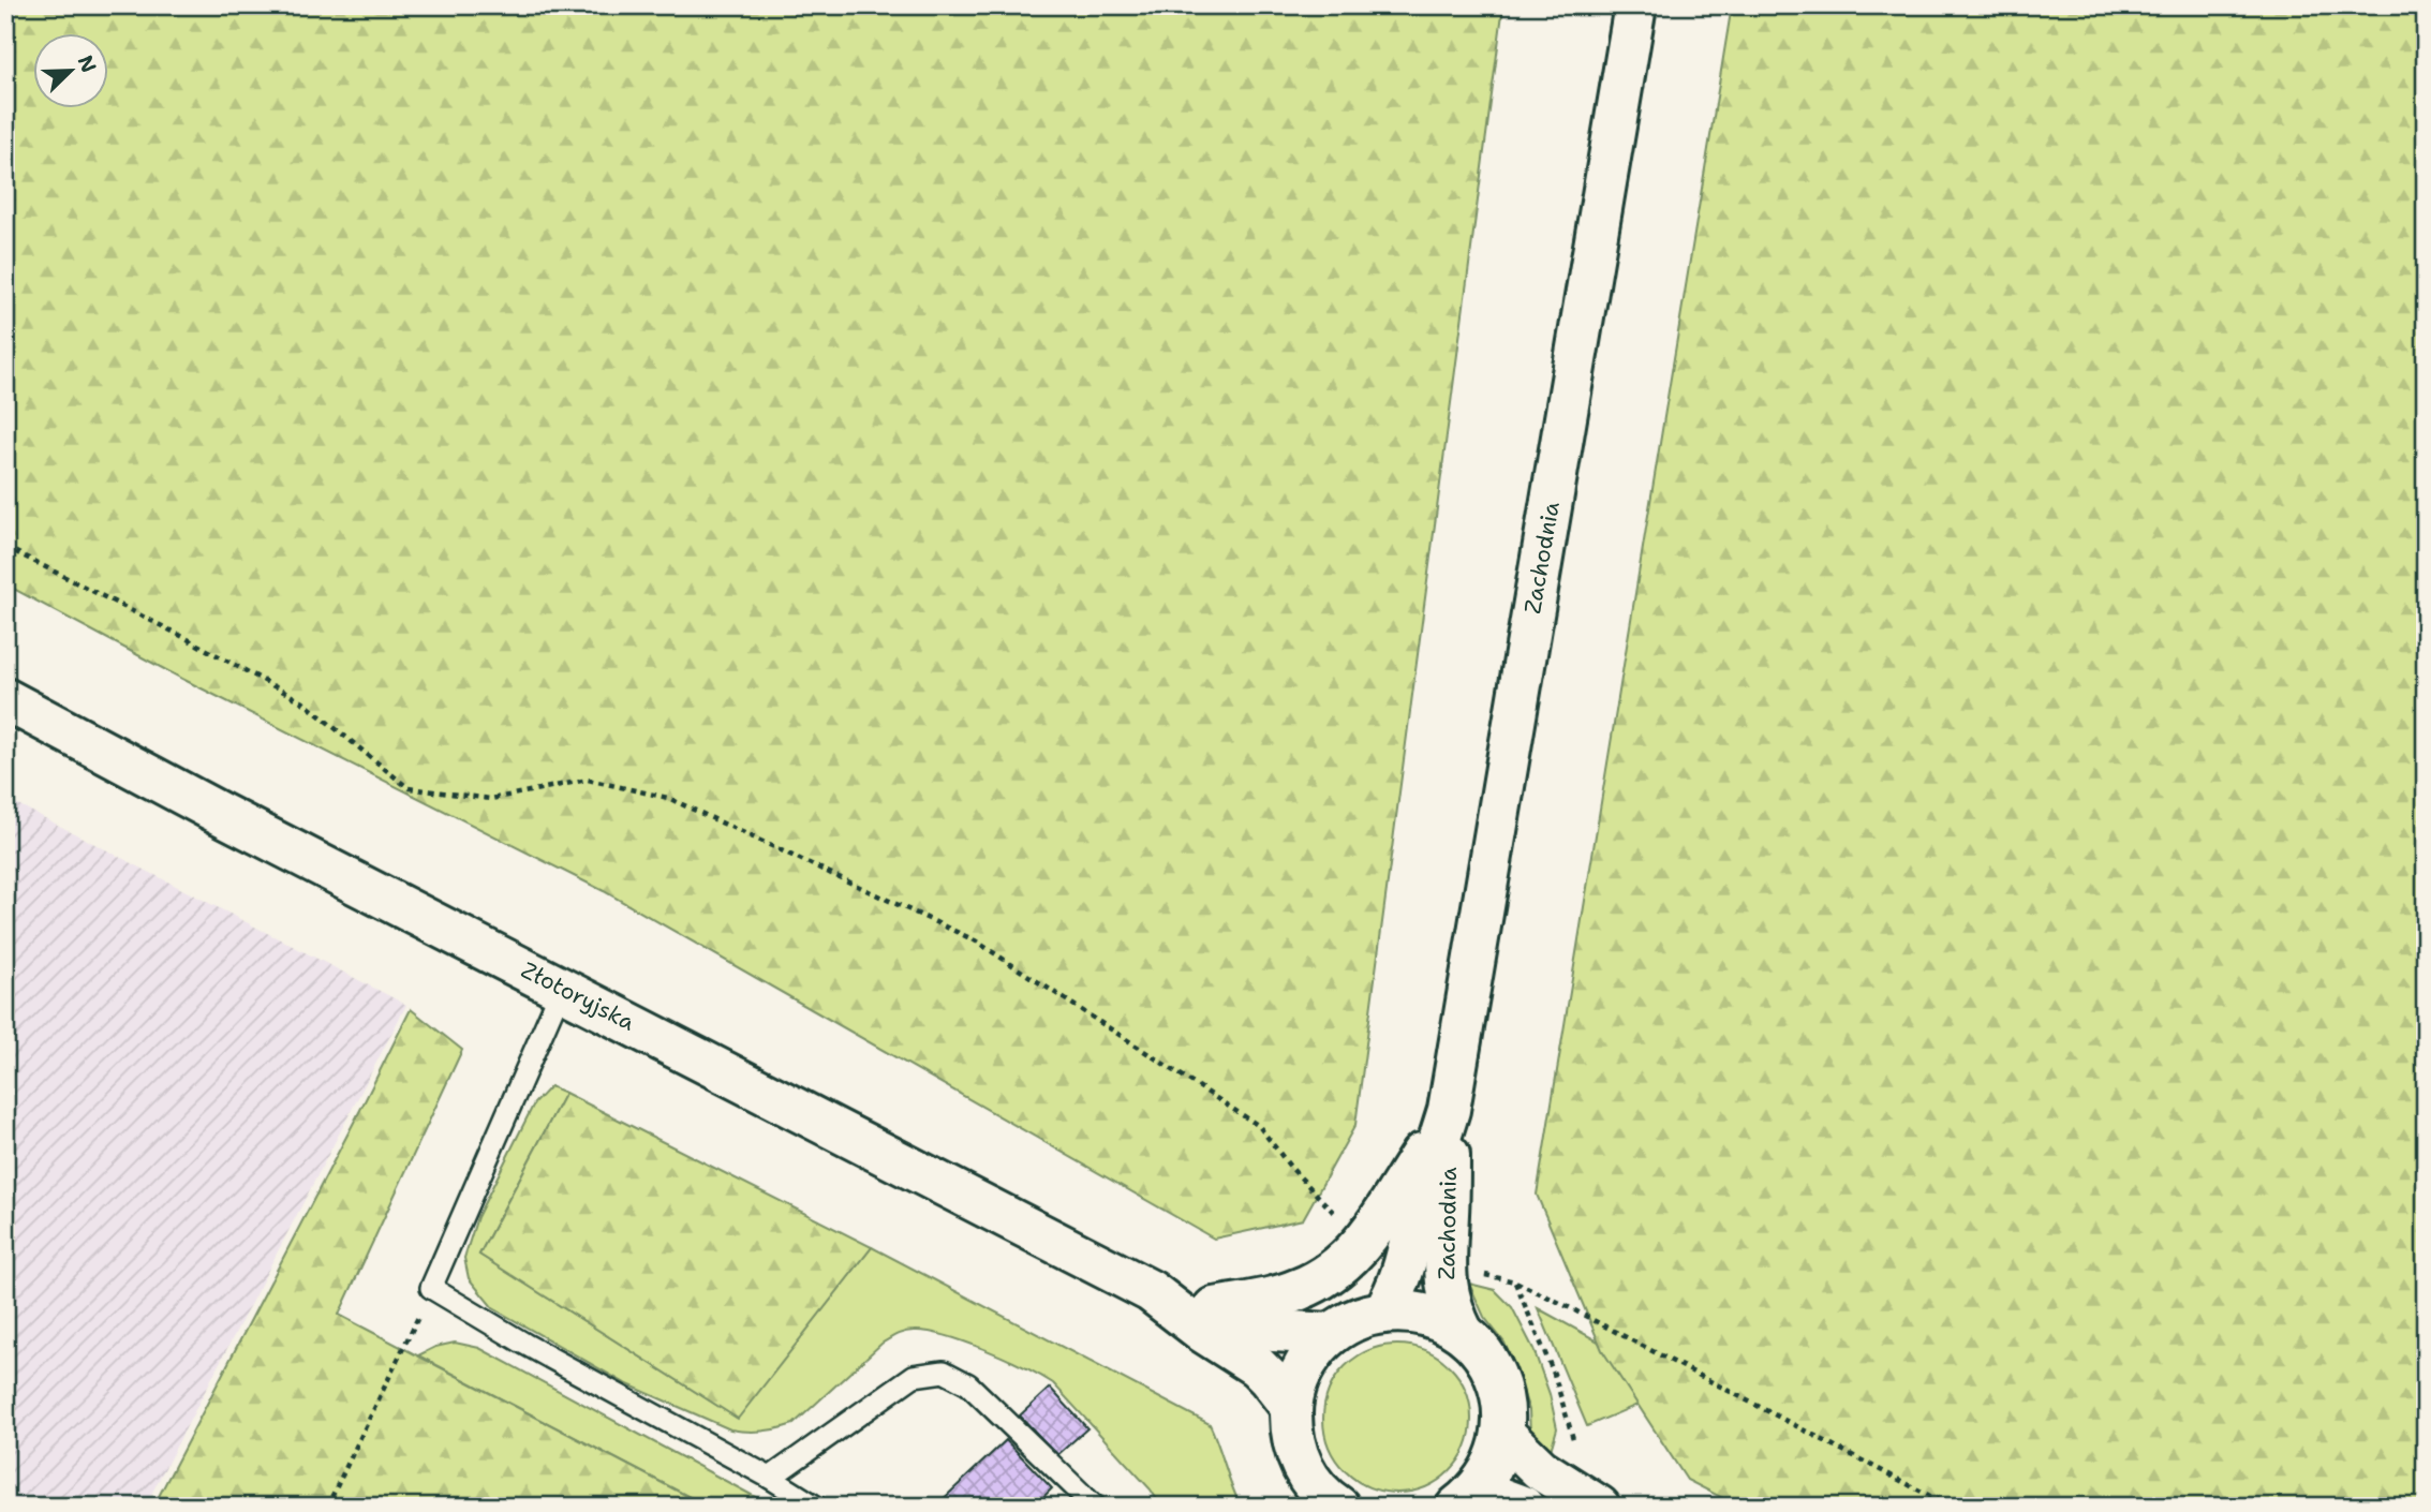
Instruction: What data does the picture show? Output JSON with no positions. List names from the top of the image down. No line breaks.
{"streets":{"main road":["Zachodnia","Złotoryjska"]},"north":"top right"}
